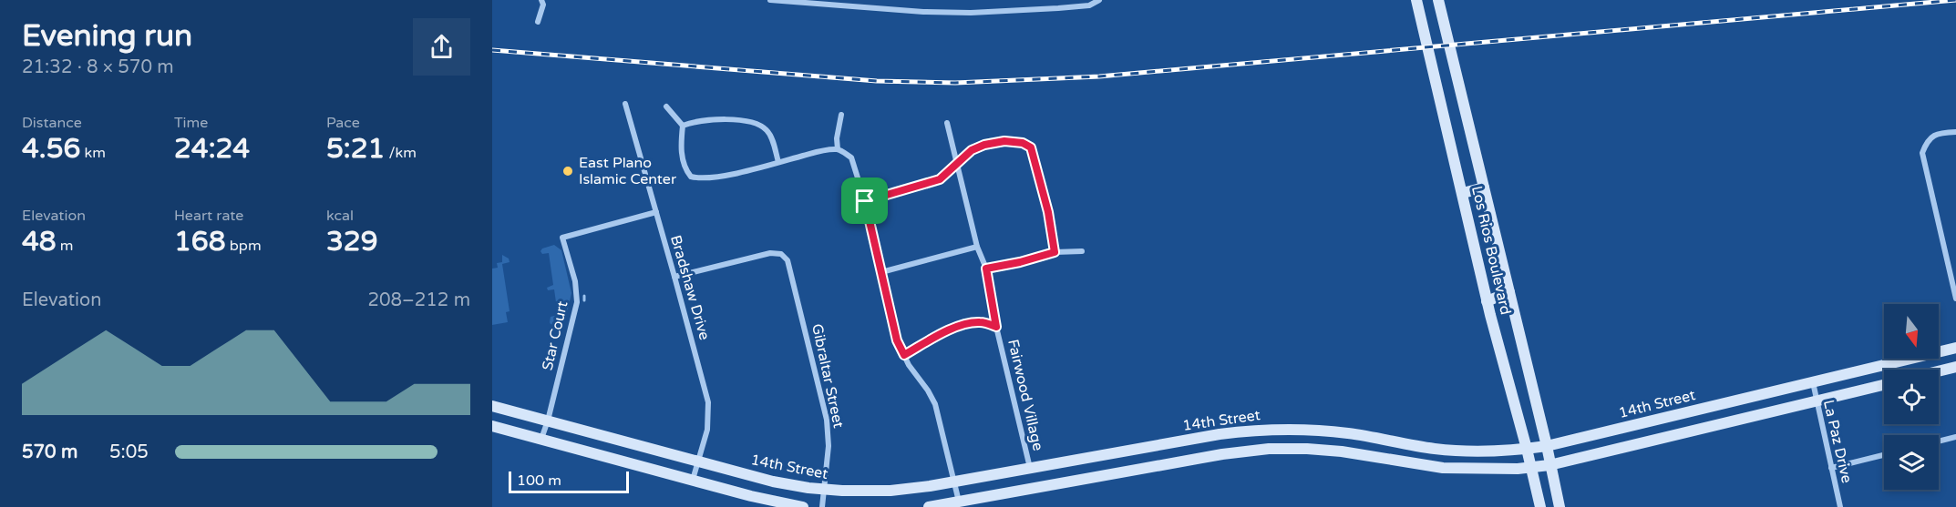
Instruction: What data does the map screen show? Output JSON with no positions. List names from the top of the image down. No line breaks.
{"streets":{"main road":["Los Rios Boulevard","14th Street"],"street":["Bradshaw Drive","Star Court","Gibraltar Street","Fairwood Village","La Paz Drive"]},"crossings":[["Los Rios Boulevard","14th Street"],["Bradshaw Drive","Star Court"],["Bradshaw Drive","Gibraltar Street"],["Bradshaw Drive","14th Street"],["Star Court","14th Street"],["Gibraltar Street","14th Street"],["Fairwood Village","14th Street"],["14th Street","La Paz Drive"]],"places":["East Plano Islamic Center"],"scale_bar":"100 m","north":"bottom","page":{"heading":["Evening run","21:32 · 8 × 570 m"],"stats":[["Distance","4.56 km"],["Time","24:24"],["Pace","5:21 /km"],["Elevation","48 m"],["Heart rate","168 bpm"],["kcal","329"]],"chart":["Elevation","208–212 m"],"list":[{"name":"570 m","note":"5:05"}],"scale":"100 m"}}
